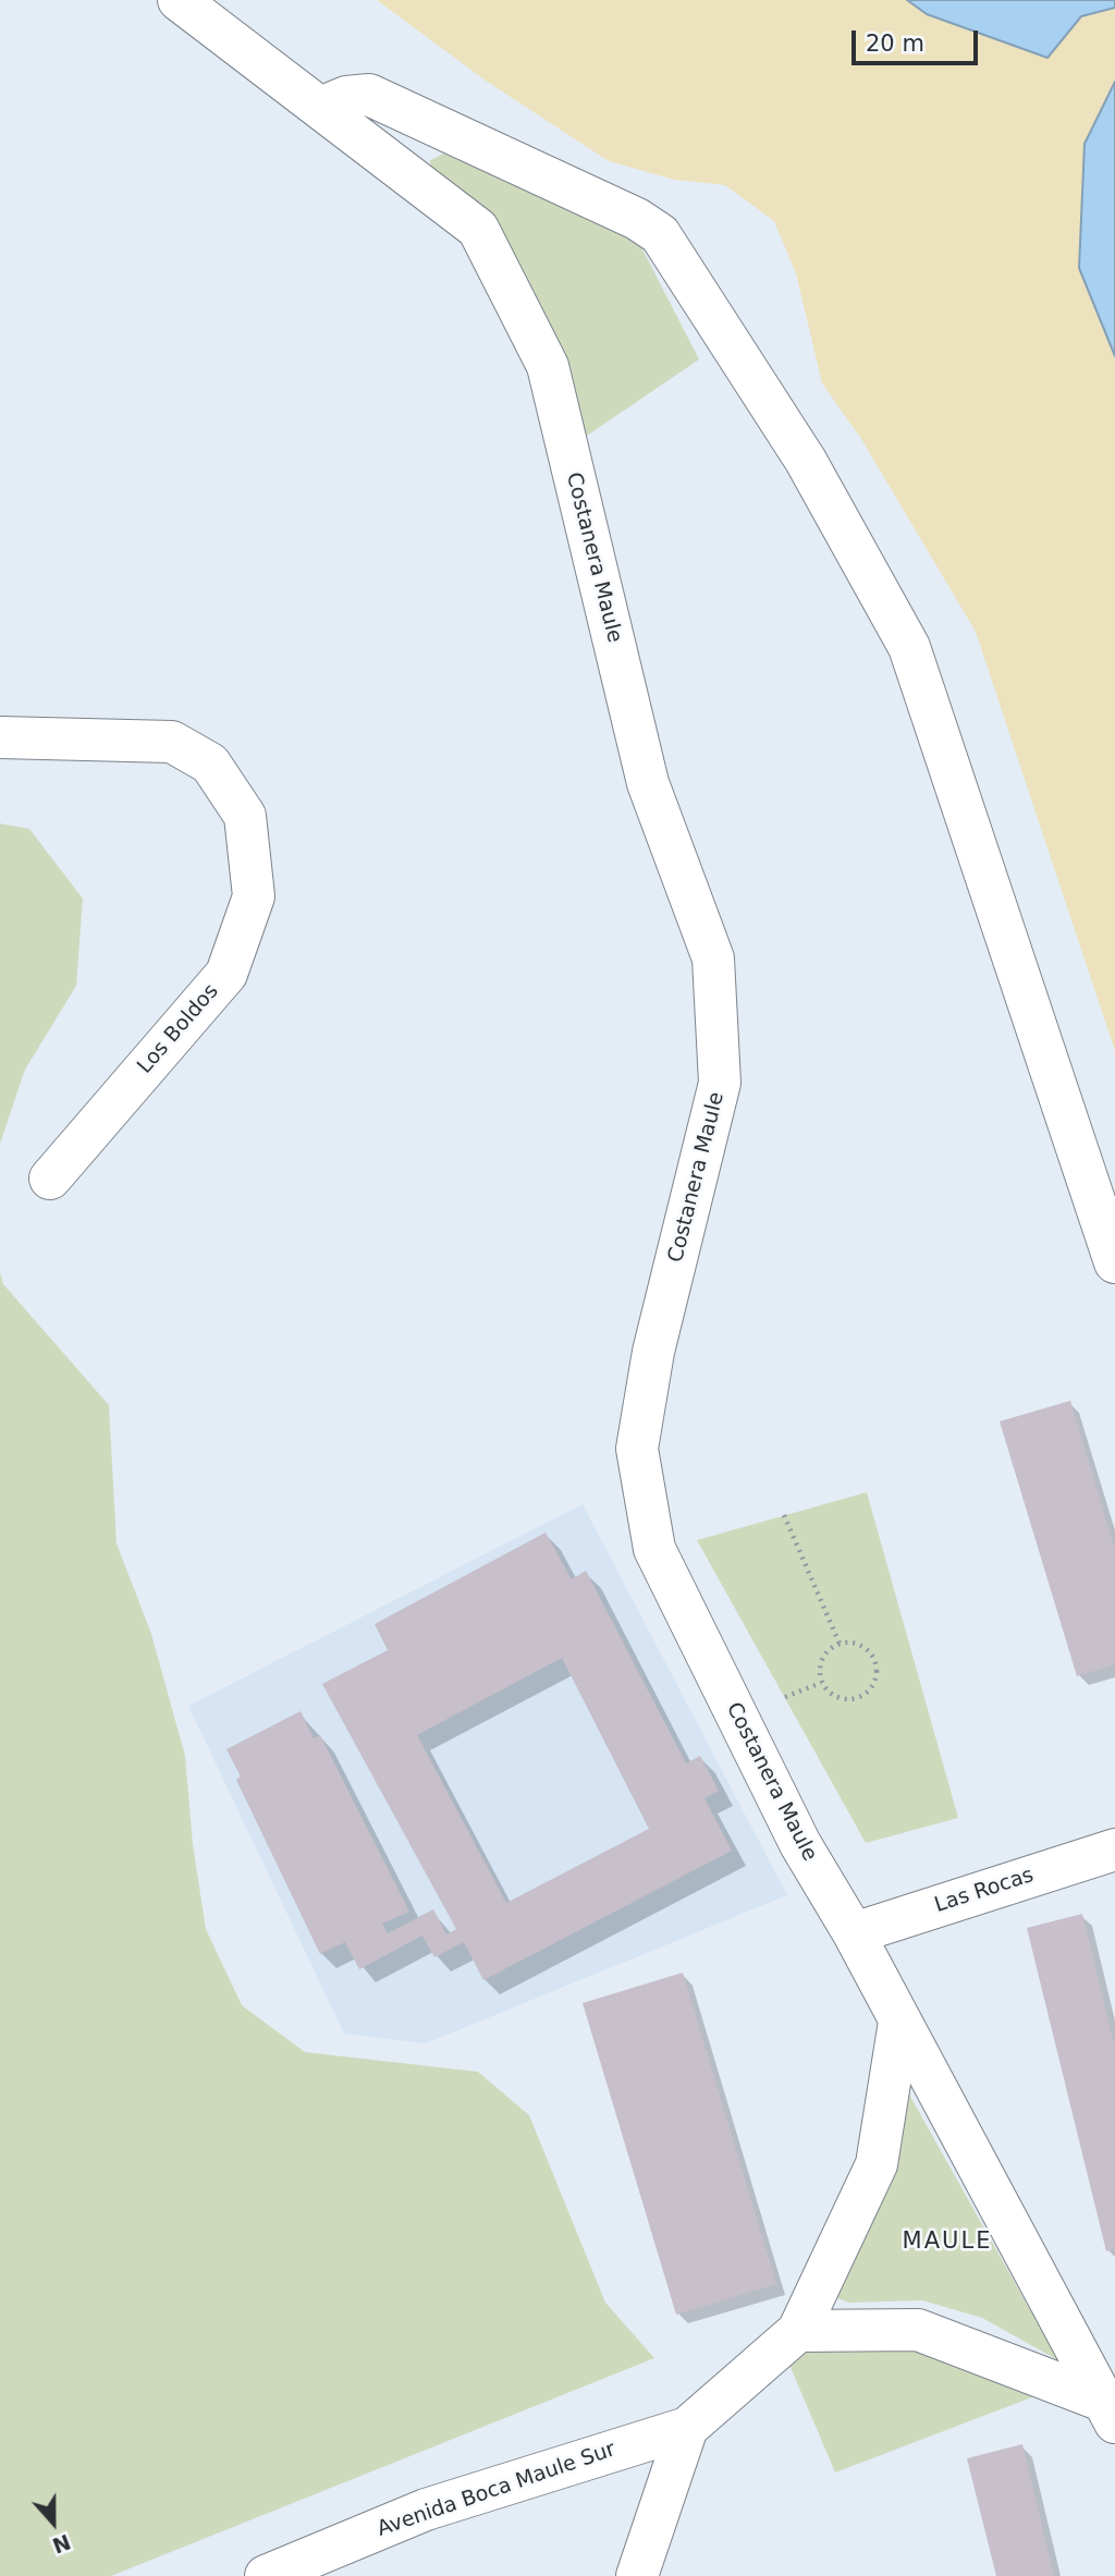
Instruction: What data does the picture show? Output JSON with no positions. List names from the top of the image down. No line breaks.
{"streets":{"street":["Costanera Maule","Los Boldos","Las Rocas","Avenida Boca Maule Sur"]},"crossings":[["Costanera Maule","Las Rocas"]],"districts":["MAULE"],"scale_bar":"20 m","north":"bottom"}
